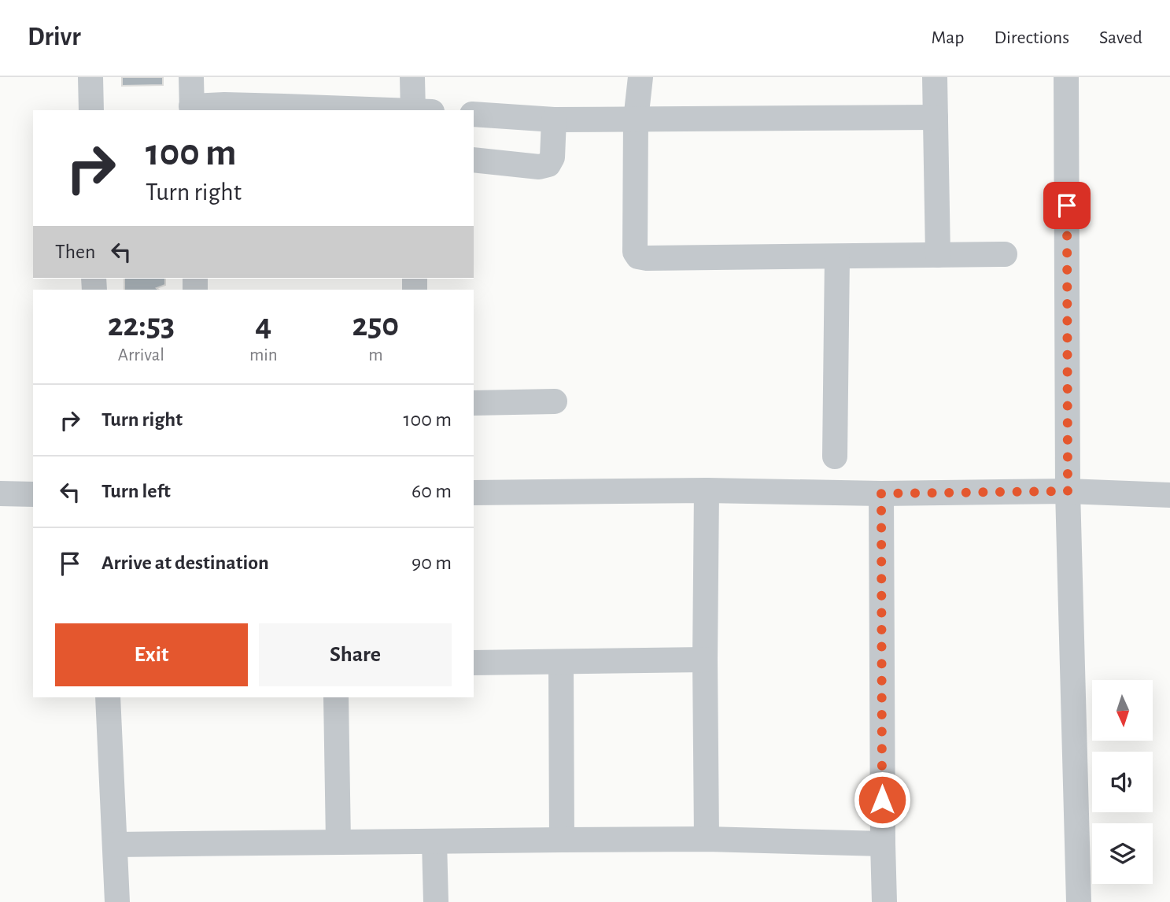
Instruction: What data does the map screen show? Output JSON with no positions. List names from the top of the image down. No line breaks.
{"north":"bottom","page":{"header":"Drivr","nav":["Map","Directions","Saved"],"turn":["100 m","Turn right"],"then":"Then","eta":["22:53","Arrival","4","min","250","m"],"list":[{"name":"Turn right","value":"100 m"},{"name":"Turn left","value":"60 m"},{"name":"Arrive at destination","value":"90 m"}],"buttons":["Exit","Share"]}}
